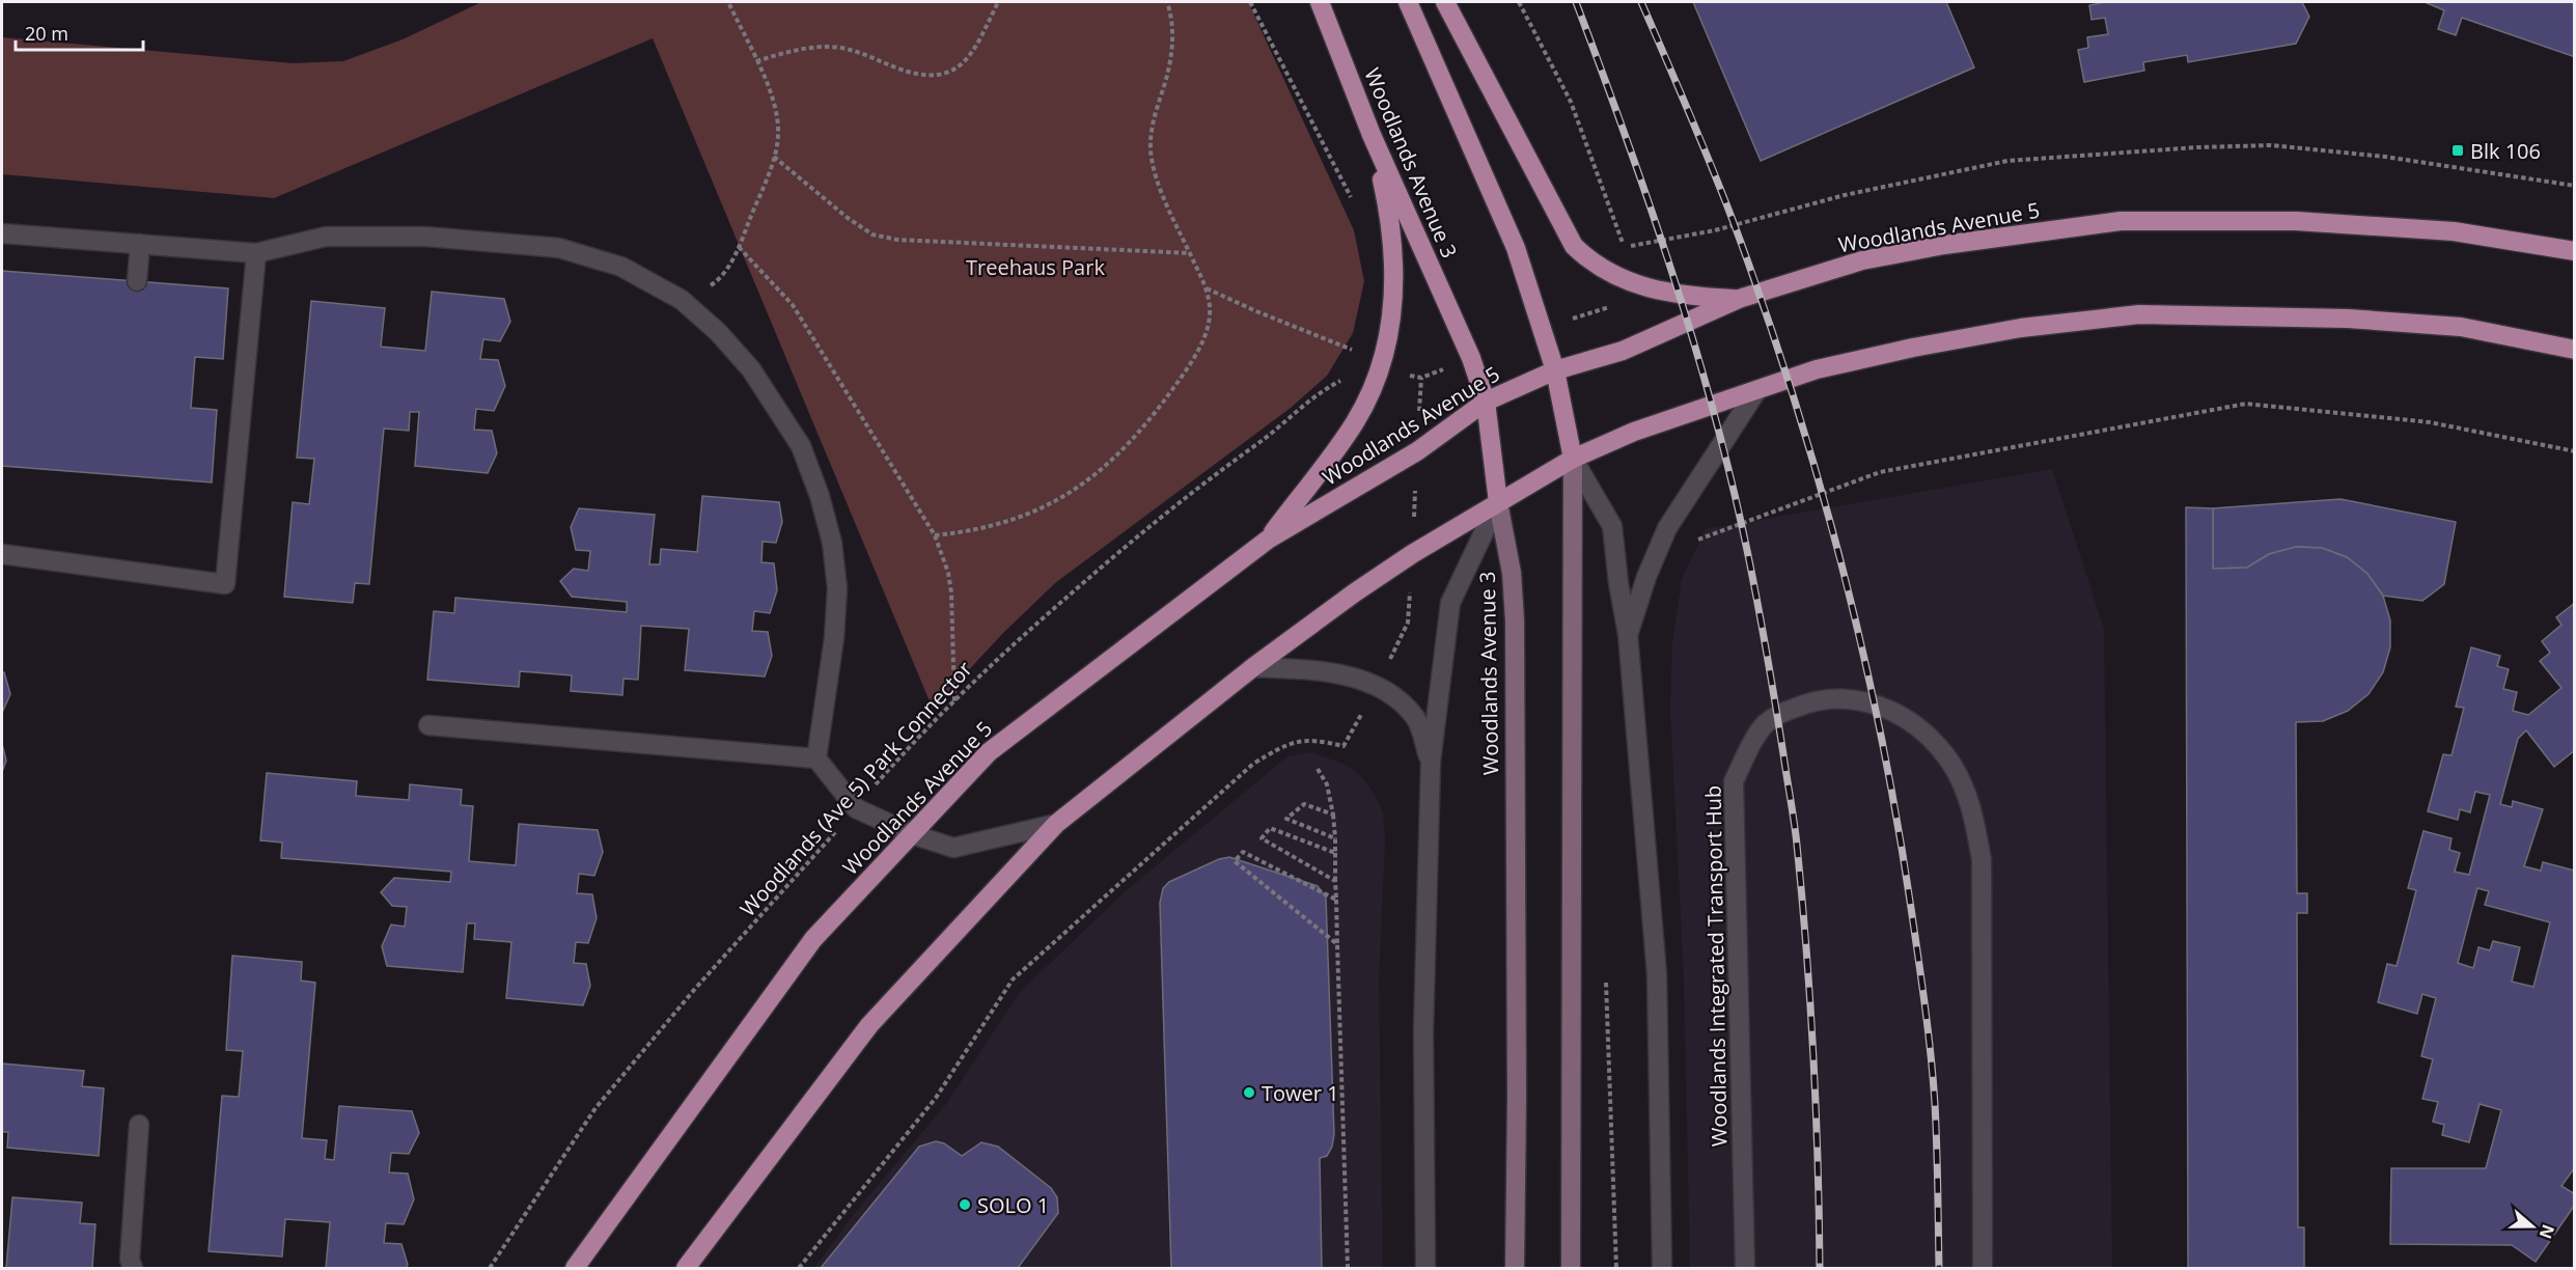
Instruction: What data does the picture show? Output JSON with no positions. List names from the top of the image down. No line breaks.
{"streets":{"main road":["Woodlands Avenue 3","Woodlands Avenue 5"],"lane":["Woodlands Integrated Transport Hub"],"path":["Woodlands (Ave 5) Park Connector"]},"crossings":[["Woodlands Avenue 3","Woodlands Avenue 5"]],"parks":["Treehaus Park"],"places":{"transit":["Blk 106"],"other":["Tower 1","SOLO 1"]},"scale_bar":"20 m","north":"right"}
